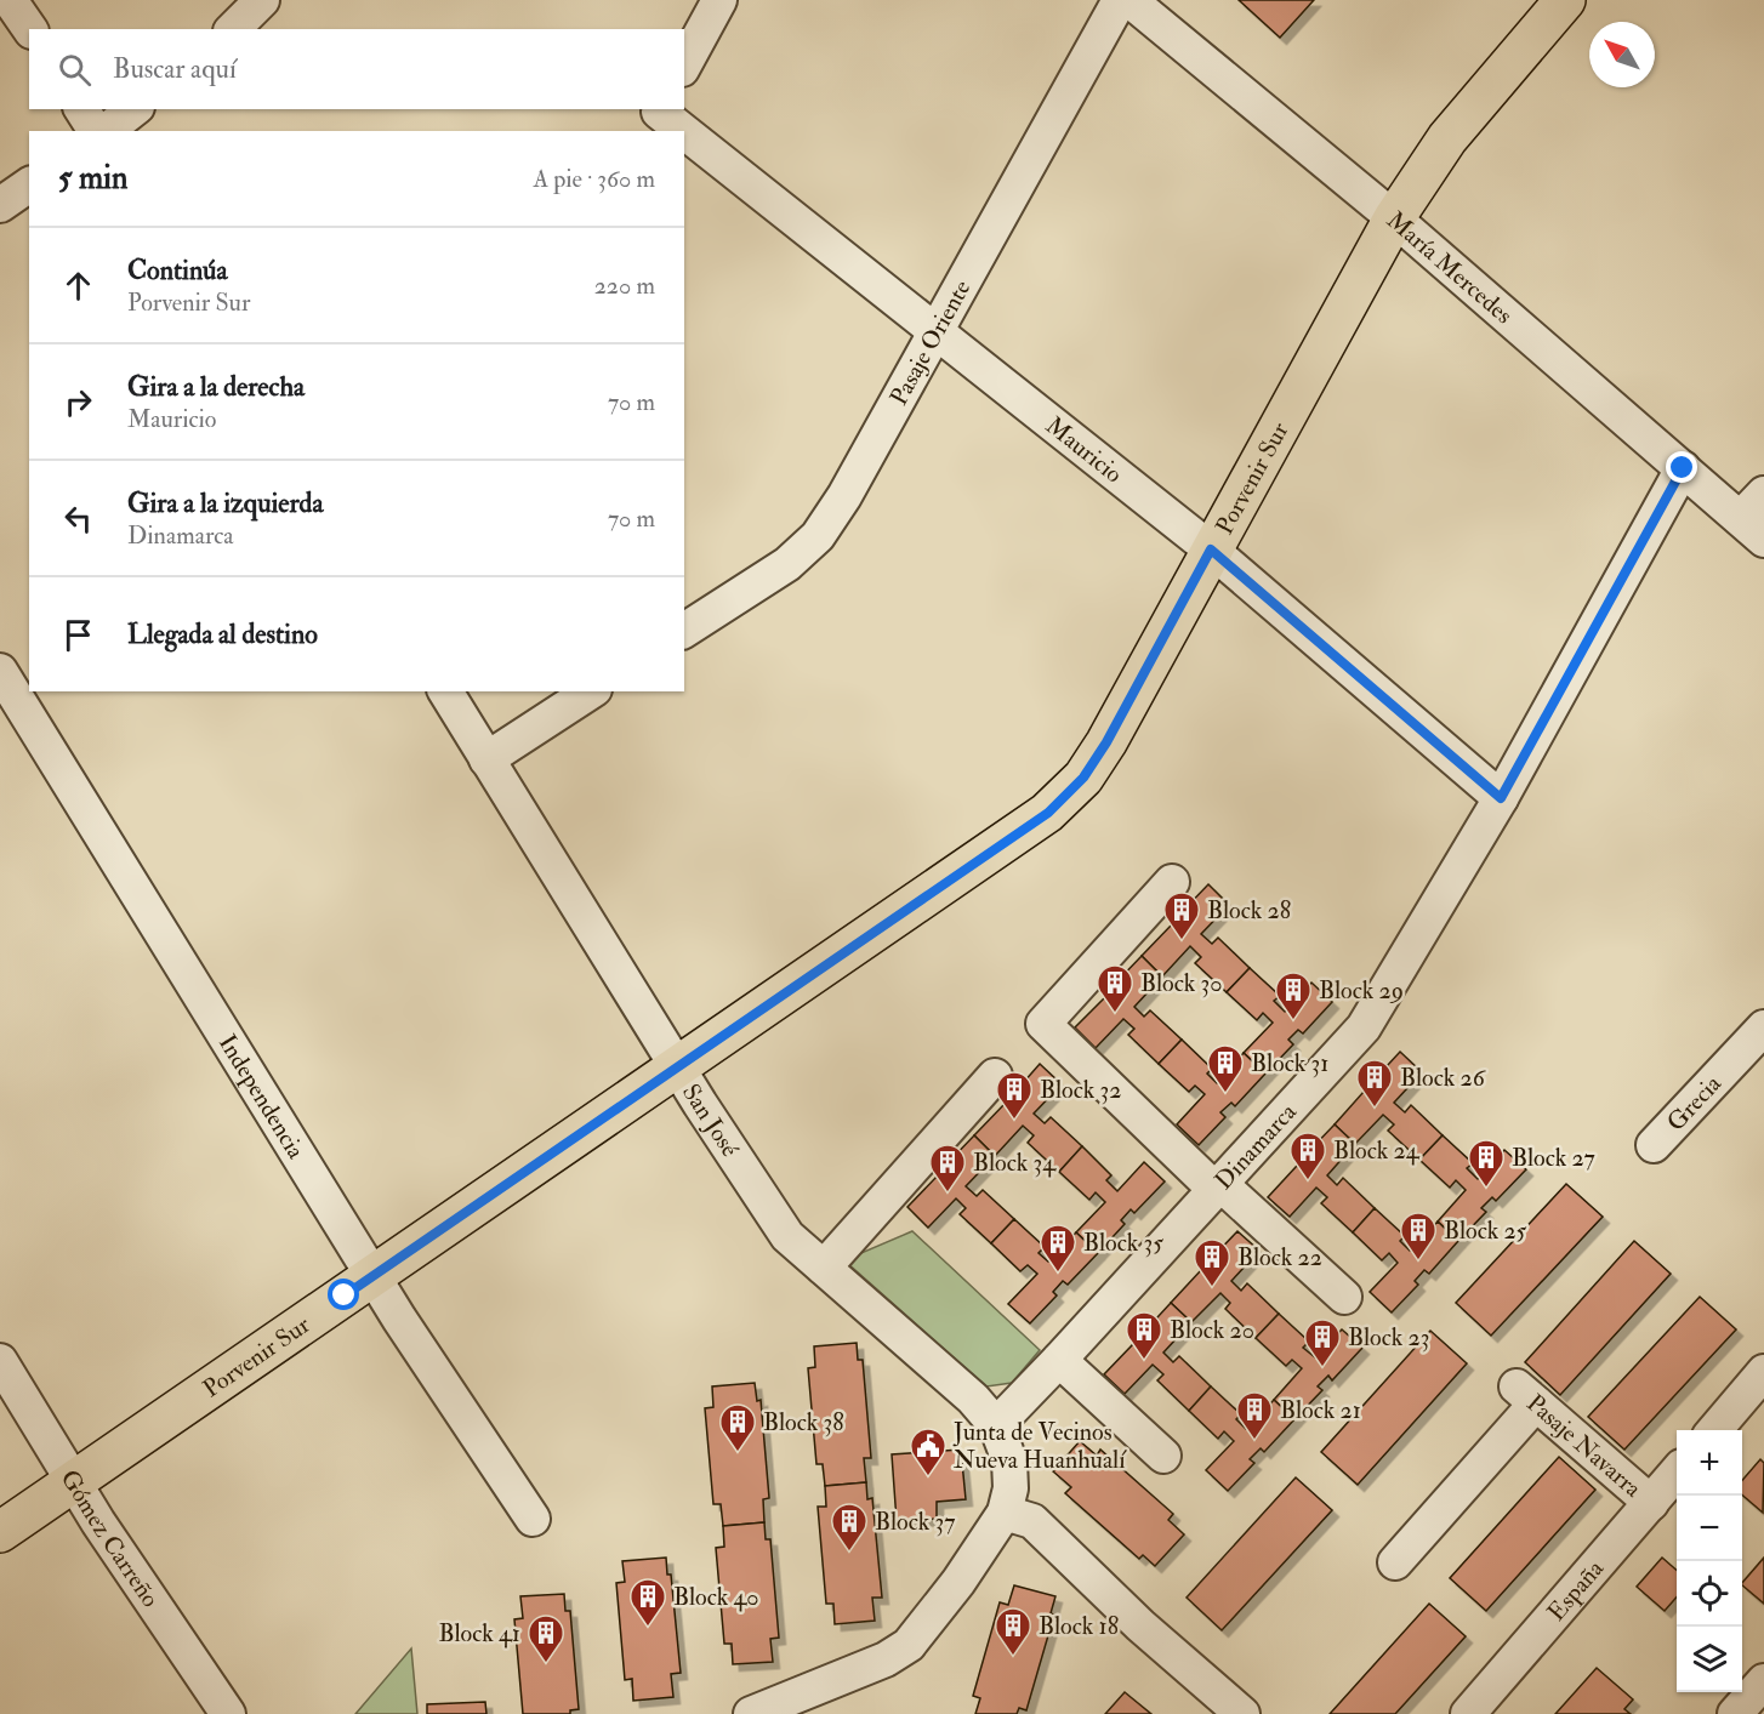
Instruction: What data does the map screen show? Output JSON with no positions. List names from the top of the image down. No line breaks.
{"streets":{"main road":["Porvenir Sur"],"street":["María Mercedes","Pasaje Oriente","Mauricio","Independencia","Grecia","San José","Dinamarca","Pasaje Navarra","Gómez Carreño","España"]},"crossings":[["María Mercedes","Porvenir Sur"],["María Mercedes","Dinamarca"],["Pasaje Oriente","Mauricio"],["Mauricio","Porvenir Sur"],["Mauricio","Dinamarca"],["Porvenir Sur","Independencia"],["Porvenir Sur","San José"],["Porvenir Sur","Gómez Carreño"],["San José","Dinamarca"],["Pasaje Navarra","España"]],"places":{"building":["Block 28","Block 30","Block 29","Block 31","Block 26","Block 32","Block 24","Block 27","Block 34","Block 25","Block 35","Block 22","Block 20","Block 23","Block 21","Block 38","Block 37","Block 40","Block 18","Block 41"],"public building":["Junta de Vecinos Nueva Huanhualí"]},"north":"top left","page":{"search":"Buscar aquí","heading":["5 min","A pie · 360 m"],"list":[["Continúa","Porvenir Sur","220 m"],["Gira a la derecha","Mauricio","70 m"],["Gira a la izquierda","Dinamarca","70 m"],"Llegada al destino"],"map_buttons":["+","−"]}}
